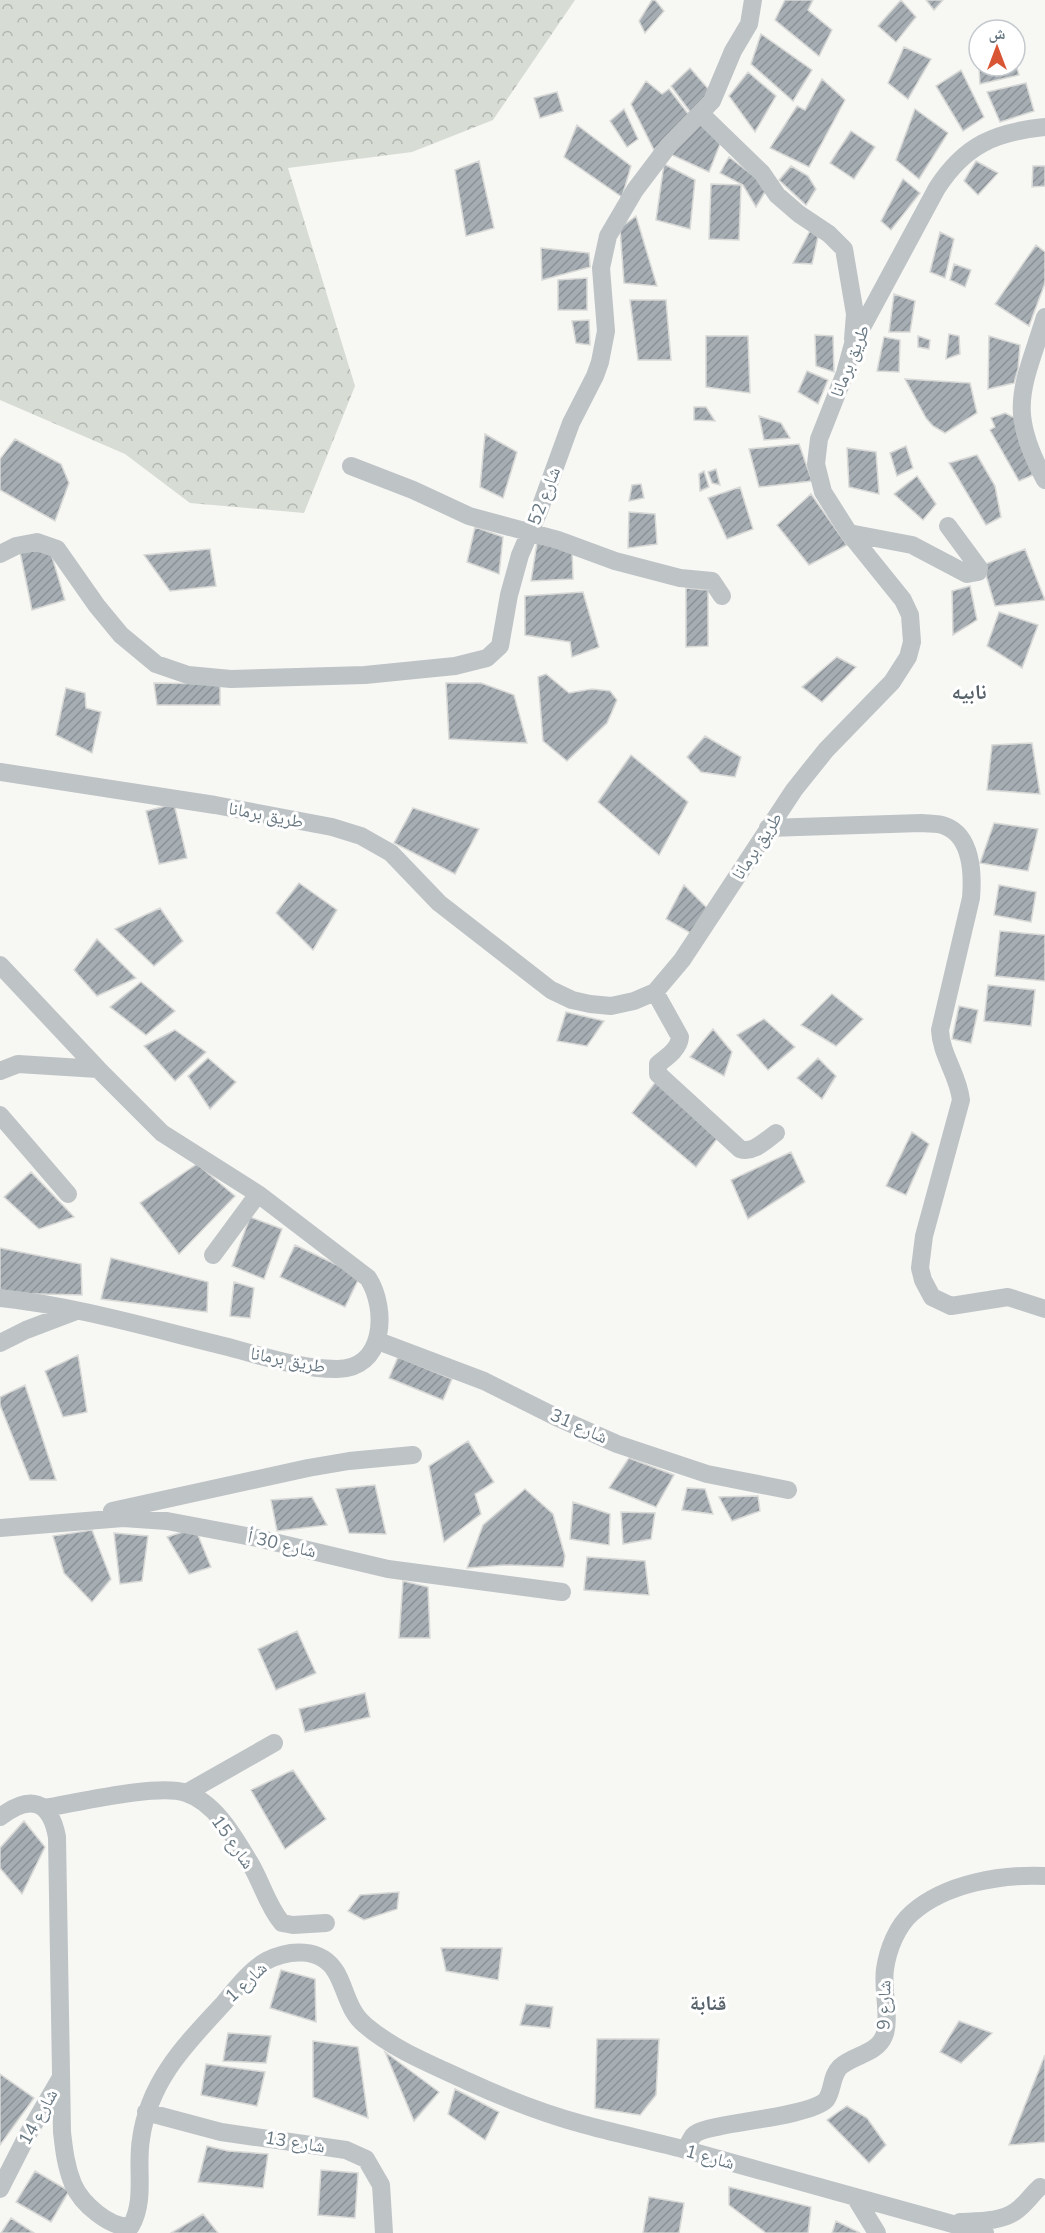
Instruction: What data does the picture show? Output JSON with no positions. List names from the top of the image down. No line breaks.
{"streets":{"street":["طريق برمانا","شارع 52","شارع 31","شارع 30 أ","شارع 15","شارع 1","شارع 9","شارع 14","شارع 13"]},"crossings":[["طريق برمانا","شارع 31"],["شارع 1","شارع 9"],["شارع 1","شارع 14"],["شارع 1","شارع 13"]],"districts":["نابيه","قنابة"],"north":"top"}
